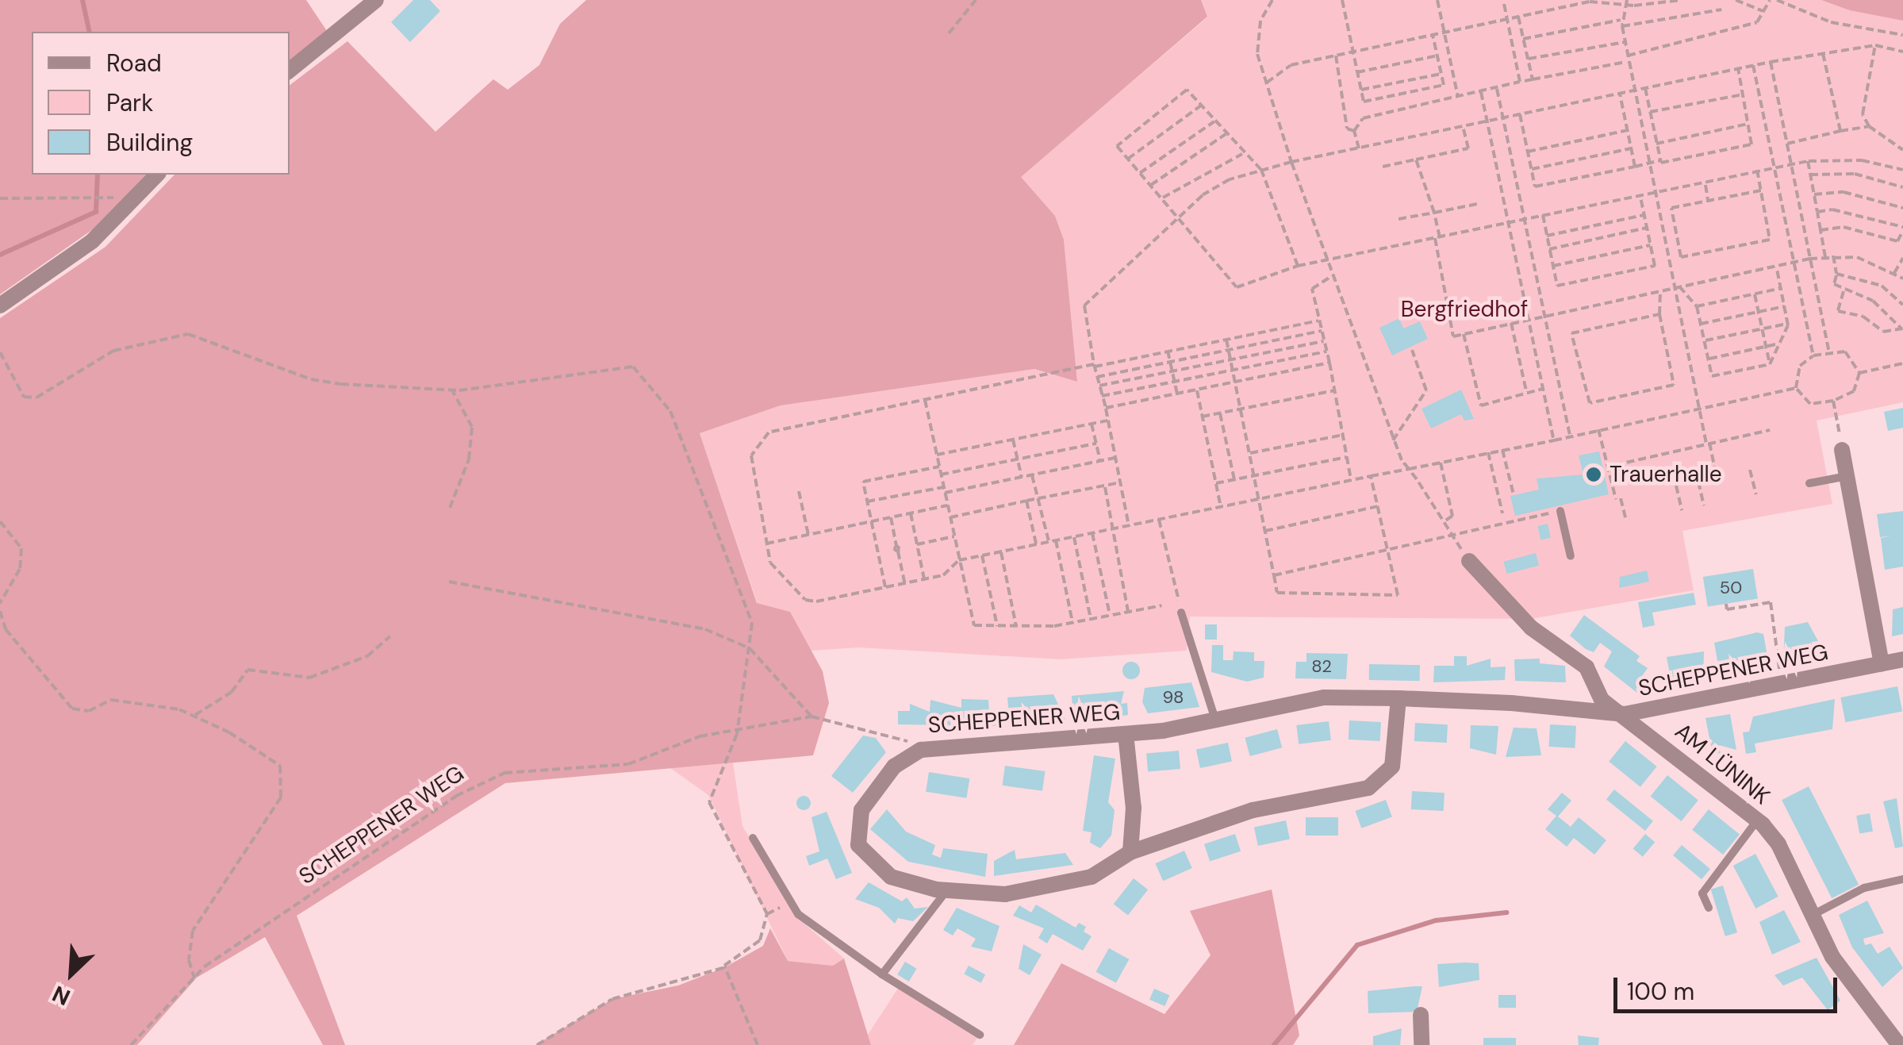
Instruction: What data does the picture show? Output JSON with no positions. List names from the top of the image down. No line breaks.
{"streets":{"street":["SCHEPPENER WEG","AM LÜNINK"]},"crossings":[["SCHEPPENER WEG","AM LÜNINK"]],"parks":["Bergfriedhof"],"places":["Trauerhalle"],"house_numbers":["50","82","98"],"legend":["Road","Park","Building"],"scale_bar":"100 m","north":"bottom left"}
